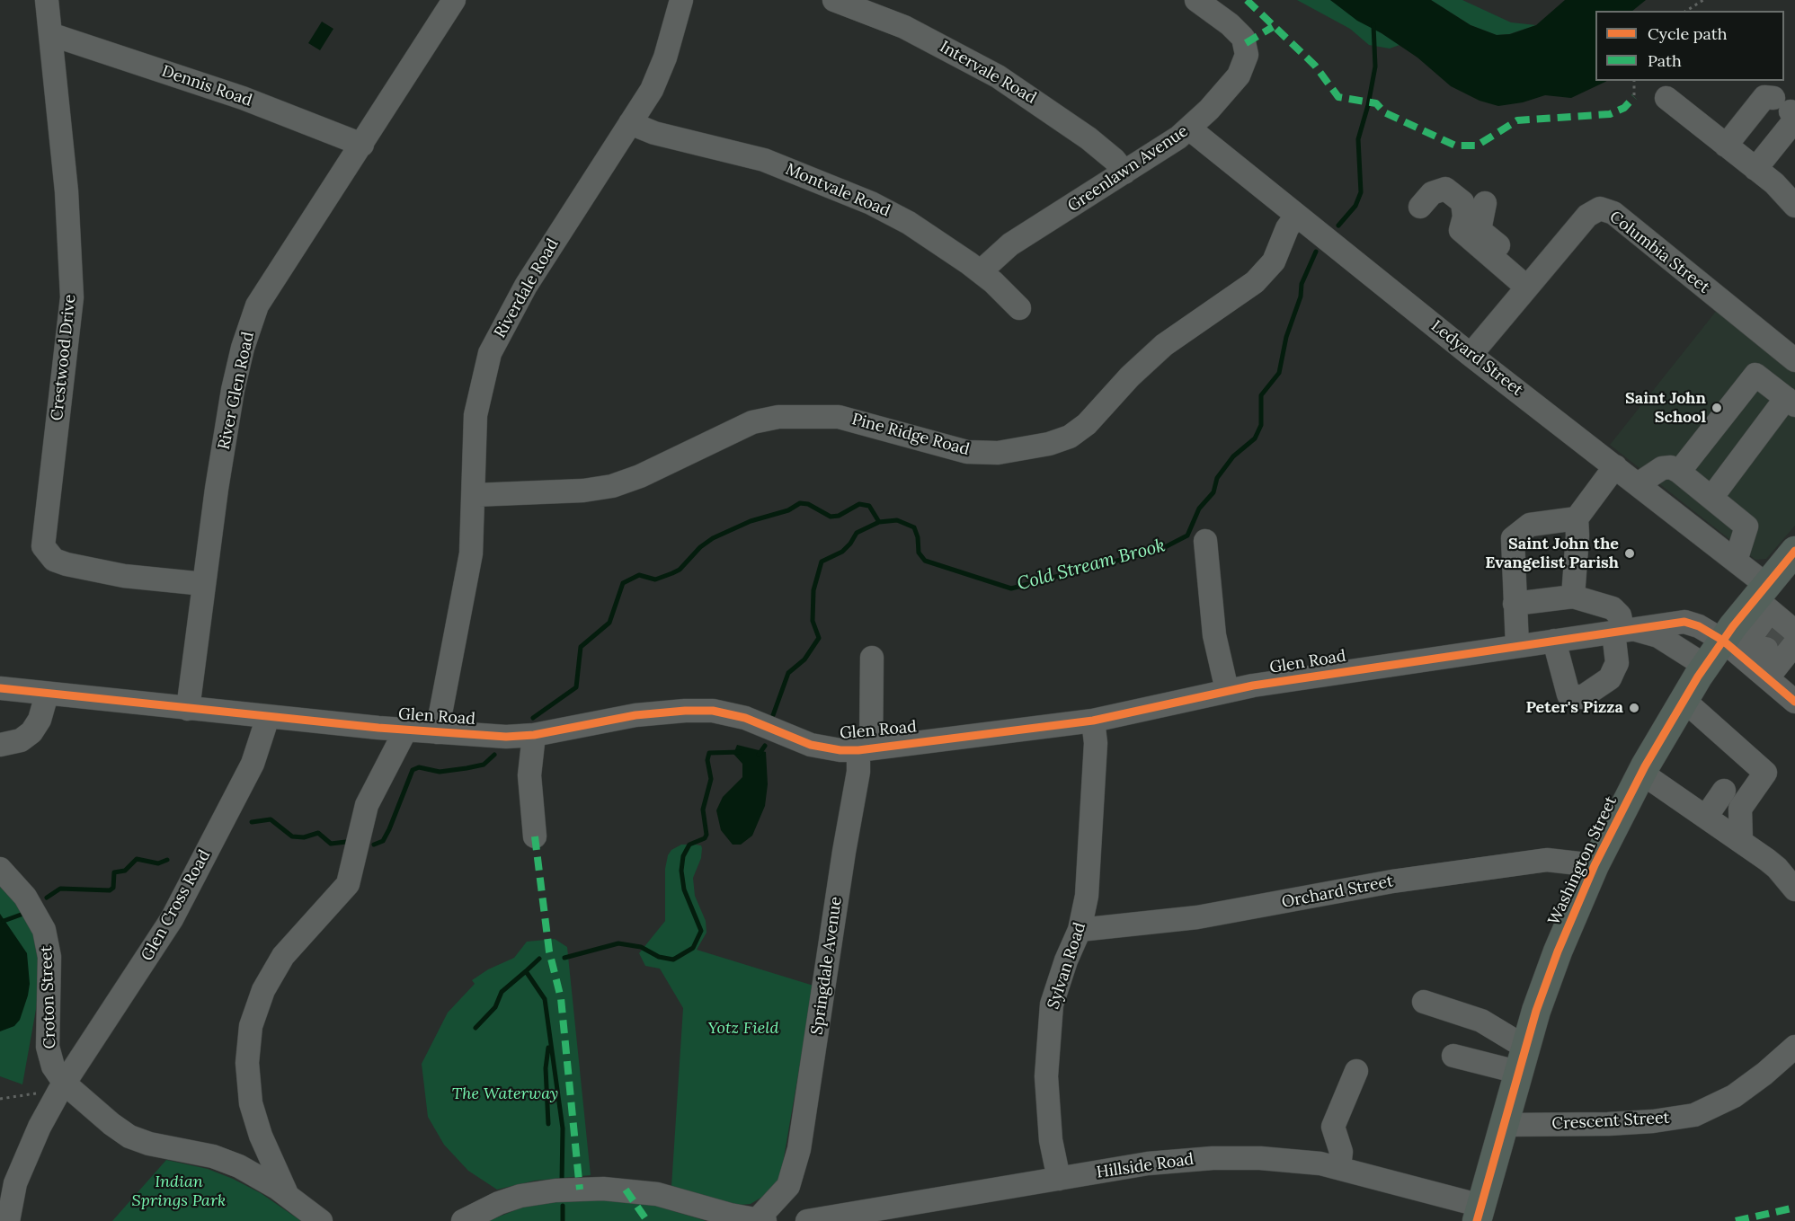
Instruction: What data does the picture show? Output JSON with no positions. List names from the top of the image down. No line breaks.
{"streets":{"main road":["Washington Street"],"street":["Intervale Road","Dennis Road","Greenlawn Avenue","Montvale Road","Columbia Street","Riverdale Road","Crestwood Drive","Ledyard Street","River Glen Road","Pine Ridge Road","Glen Road","Orchard Street","Glen Cross Road","Springdale Avenue","Sylvan Road","Croton Street","Crescent Street","Hillside Road"]},"crossings":[["Intervale Road","Greenlawn Avenue"],["Dennis Road","Crestwood Drive"],["Dennis Road","River Glen Road"],["Greenlawn Avenue","Montvale Road"],["Greenlawn Avenue","Ledyard Street"],["Montvale Road","Riverdale Road"],["Columbia Street","Ledyard Street"],["Riverdale Road","Pine Ridge Road"],["Riverdale Road","Glen Road"],["Crestwood Drive","River Glen Road"],["Ledyard Street","Pine Ridge Road"],["Ledyard Street","Glen Road"],["Ledyard Street","Washington Street"],["River Glen Road","Glen Road"],["Glen Road","Washington Street"],["Glen Road","Glen Cross Road"],["Glen Road","Springdale Avenue"],["Glen Road","Sylvan Road"],["Washington Street","Orchard Street"],["Washington Street","Crescent Street"],["Washington Street","Hillside Road"],["Orchard Street","Sylvan Road"],["Glen Cross Road","Croton Street"],["Sylvan Road","Hillside Road"]],"water":["Cold Stream Brook"],"parks":["Yotz Field","The Waterway","Indian Springs Park"],"places":["Saint John School","Saint John the Evangelist Parish","Peter's Pizza"],"legend":["Cycle path","Path"]}
